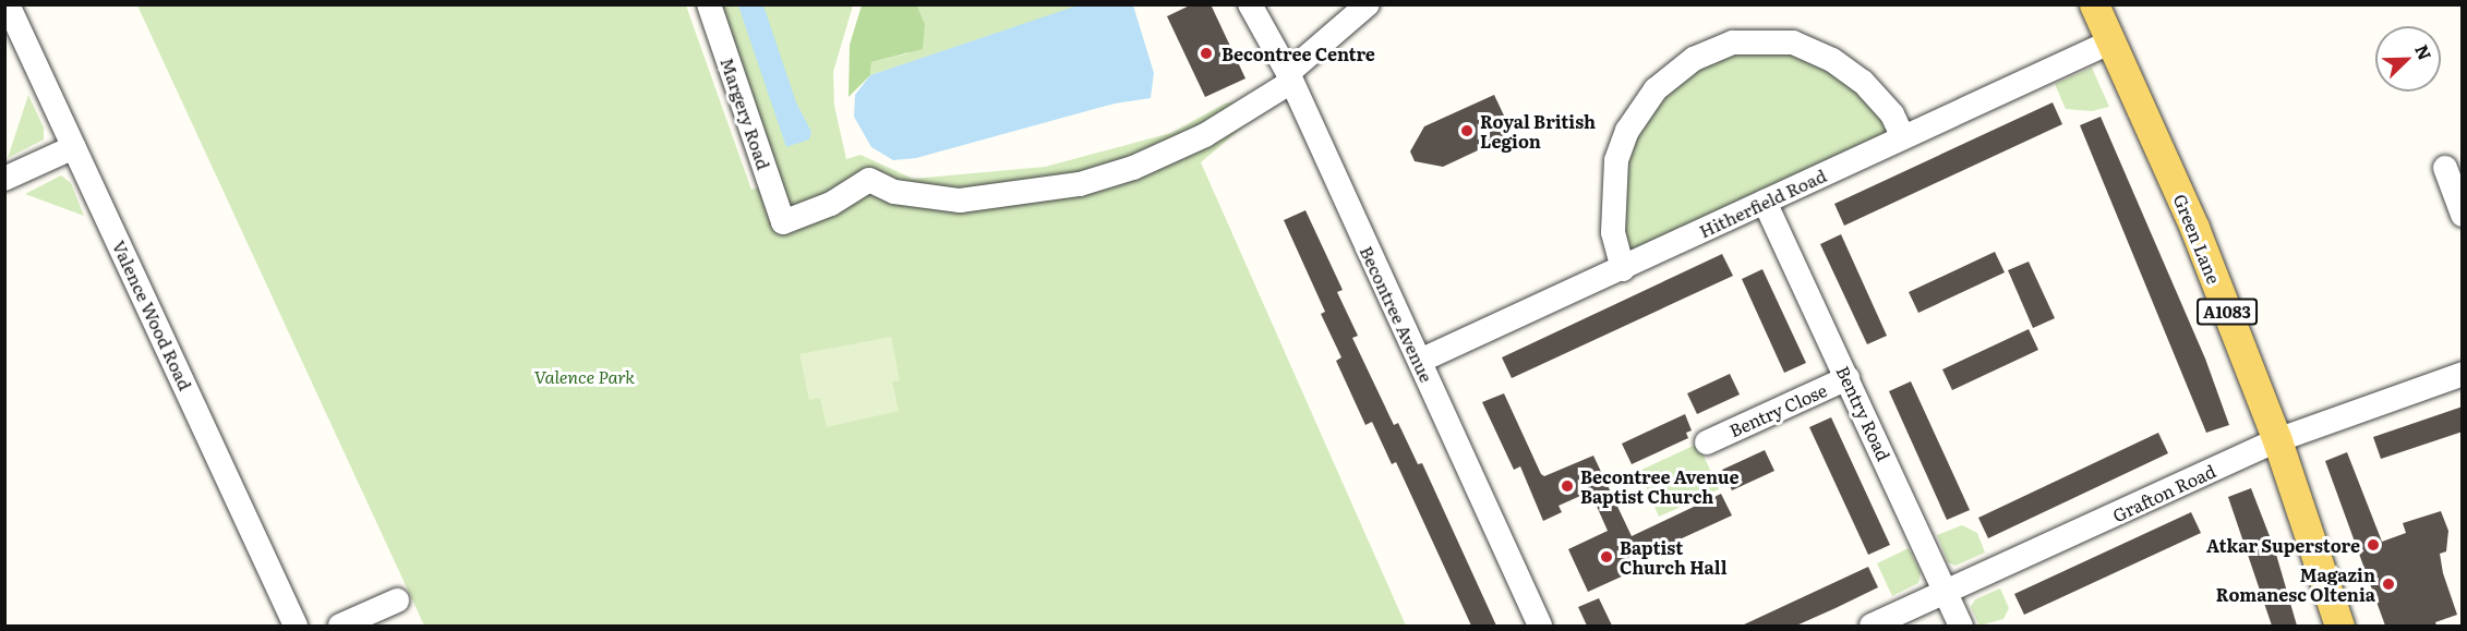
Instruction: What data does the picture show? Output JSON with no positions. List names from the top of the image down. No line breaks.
{"streets":{"main road":["Green Lane","A1083"],"street":["Margery Road","Hitherfield Road","Becontree Avenue","Valence Wood Road","Bentry Close","Bentry Road","Grafton Road"]},"crossings":[["Margery Road","Becontree Avenue"],["Hitherfield Road","Green Lane"],["Hitherfield Road","Becontree Avenue"],["Hitherfield Road","Bentry Road"],["Green Lane","Grafton Road"],["Bentry Close","Bentry Road"],["Bentry Road","Grafton Road"]],"parks":["Valence Park"],"places":["Becontree Centre","Royal British Legion","Becontree Avenue Baptist Church","Atkar Superstore","Baptist Church Hall","Magazin Romanesc Oltenia"],"north":"top right"}
